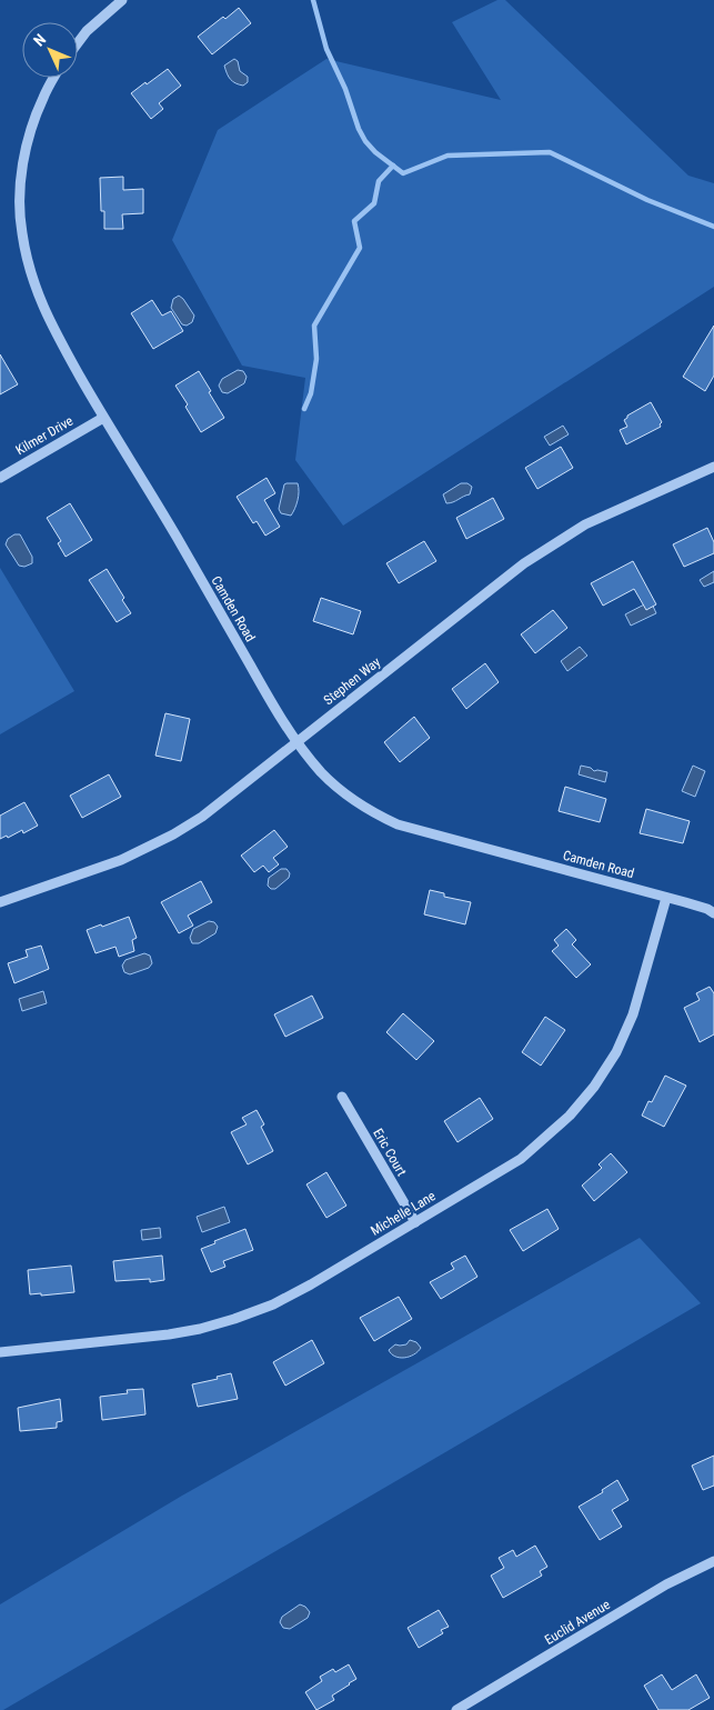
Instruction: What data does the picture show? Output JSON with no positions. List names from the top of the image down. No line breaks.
{"streets":{"street":["Kilmer Drive","Camden Road","Stephen Way","Eric Court","Michelle Lane","Euclid Avenue"]},"crossings":[["Kilmer Drive","Camden Road"],["Camden Road","Stephen Way"],["Camden Road","Michelle Lane"],["Eric Court","Michelle Lane"]],"north":"top left"}
